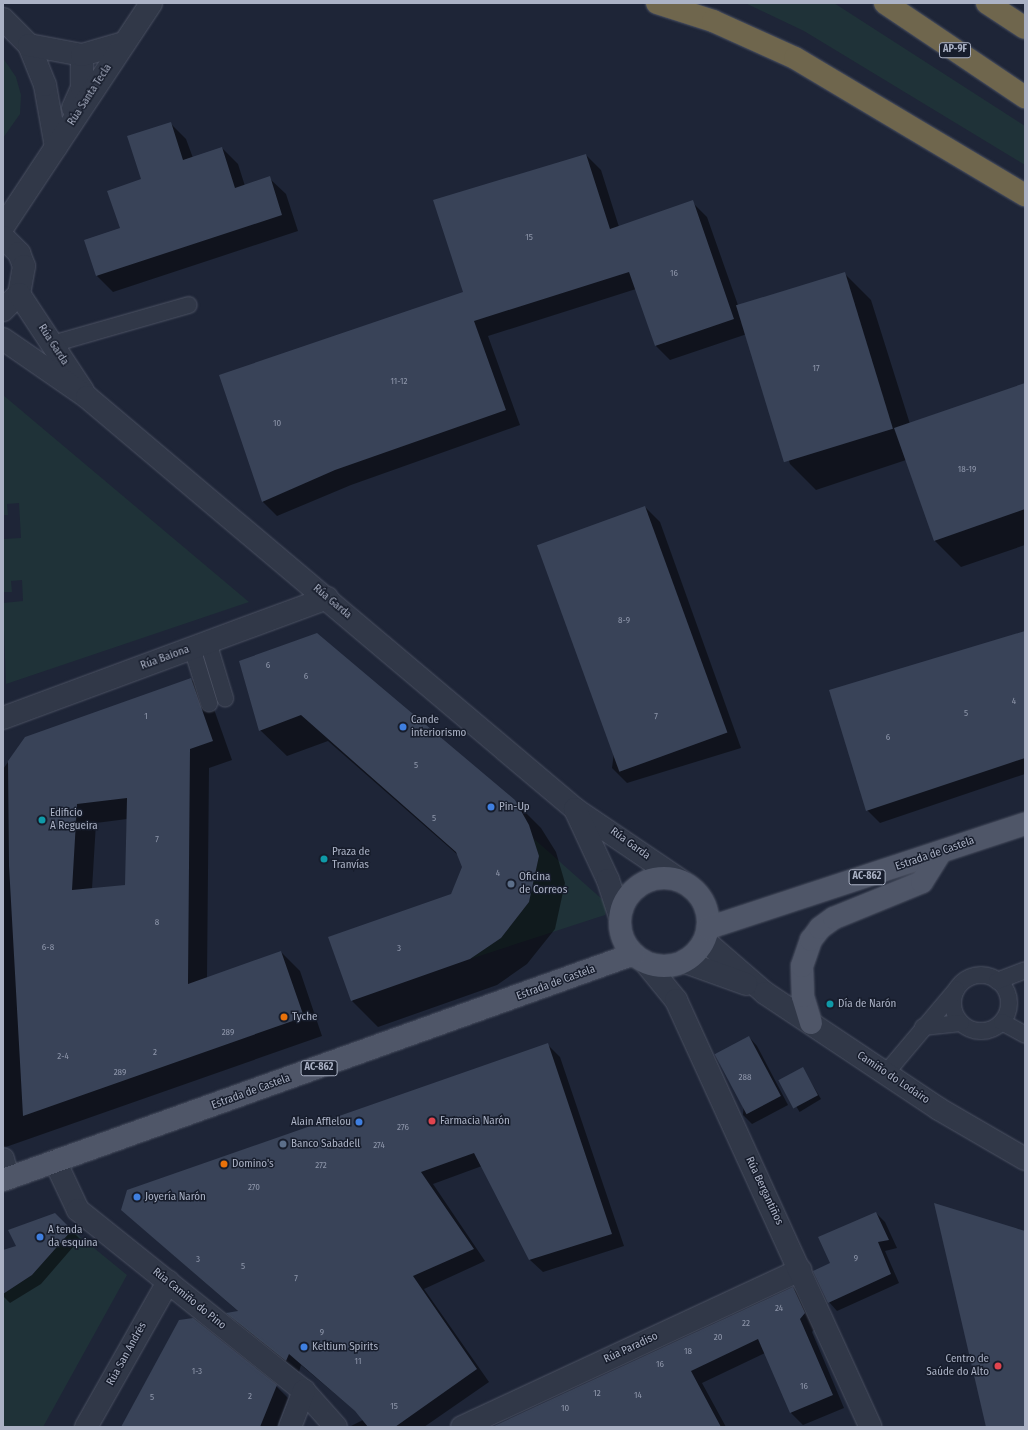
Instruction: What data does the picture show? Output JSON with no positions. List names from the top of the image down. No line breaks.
{"streets":{"highway":["AP-9F"],"main road":["Estrada de Castela","AC-862"],"street":["Rúa Santa Tecla","Rúa Garda","Rúa Baiona","Camiño do Lodairo","Rúa Bergantiños","Rúa Camiño do Pino","Rúa Paradiso","Rúa San Andrés"]},"crossings":[["Rúa Garda","Rúa Baiona"],["Rúa Garda","Estrada de Castela"],["Rúa Garda","Camiño do Lodairo"],["Rúa Garda","Rúa Bergantiños"],["Estrada de Castela","Camiño do Lodairo"],["Estrada de Castela","Rúa Bergantiños"],["Estrada de Castela","Rúa Camiño do Pino"],["Camiño do Lodairo","Rúa Bergantiños"],["Rúa Bergantiños","Rúa Paradiso"],["Rúa Camiño do Pino","Rúa San Andrés"]],"places":["Cande interiorismo","Pin-Up","Edificio A Regueira","Praza de Tranvías","Oficina de Correos","Día de Narón","Tyche","Farmacia Narón","Alain Afflelou","Banco Sabadell","Domino's","Joyería Narón","A tenda da esquina","Keltium Spirits","Centro de Saúde do Alto"],"house_numbers":["15","16","17","11-12","10","18-19","8-9","6","6","4","5","1","7","6","5","5","7","4","8","6-8","3","289","2","2-4","289","288","276","274","272","270","9","3","5","7","24","22","9","20","18","11","16","1-3","16","12","14","2","5","15","10"]}
